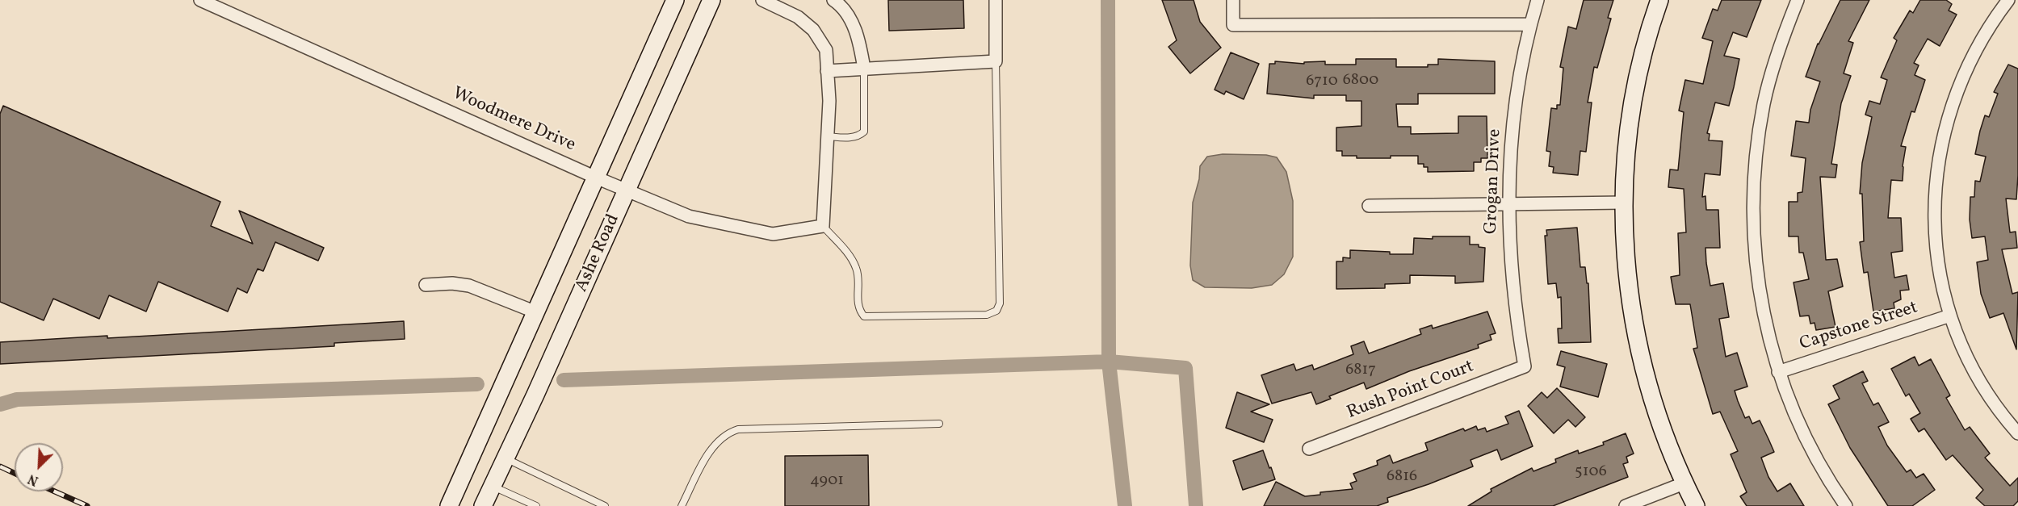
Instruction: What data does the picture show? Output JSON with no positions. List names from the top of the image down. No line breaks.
{"streets":{"street":["Woodmere Drive","Grogan Drive","Ashe Road","Capstone Street","Rush Point Court"]},"crossings":[["Woodmere Drive","Ashe Road"],["Grogan Drive","Rush Point Court"]],"house_numbers":["6800","6710","6817","5106","6816","4901"],"north":"bottom left"}
